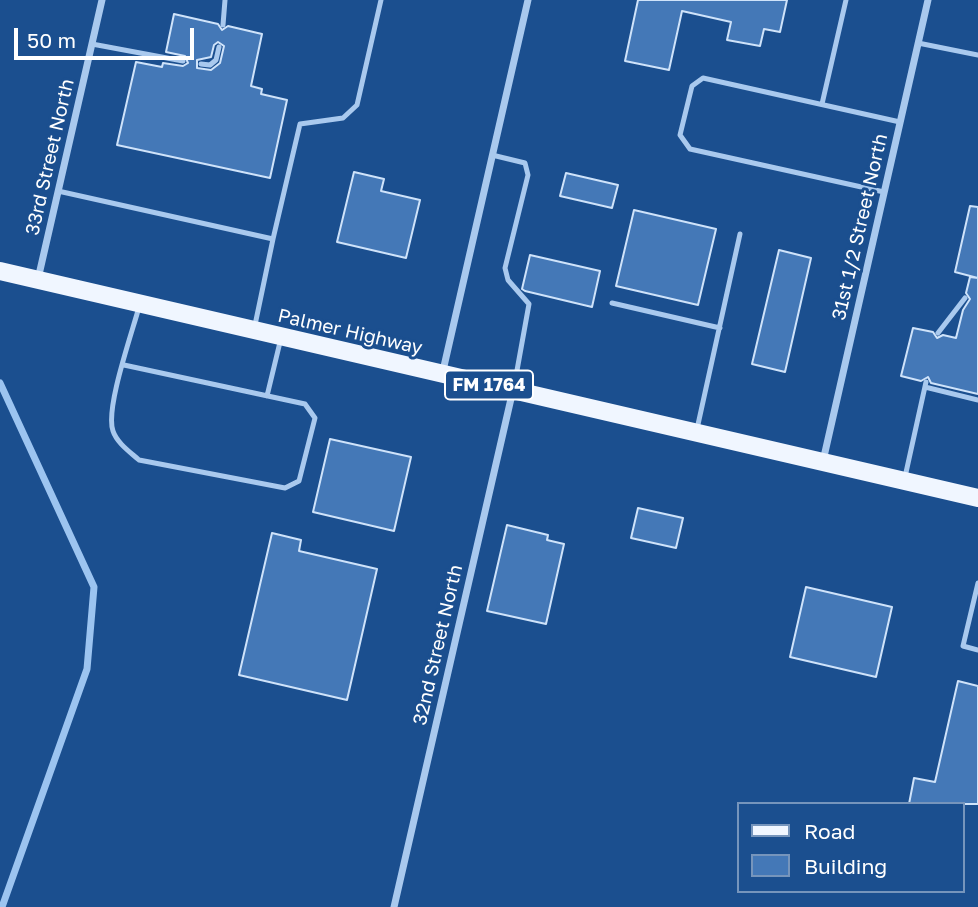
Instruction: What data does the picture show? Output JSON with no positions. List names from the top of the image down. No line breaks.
{"streets":{"main road":["Palmer Highway","FM 1764"],"street":["33rd Street North","31st 1/2 Street North","32nd Street North"]},"crossings":[["33rd Street North","Palmer Highway"],["31st 1/2 Street North","Palmer Highway"],["Palmer Highway","32nd Street North"]],"legend":["Road","Building"],"scale_bar":"50 m"}
